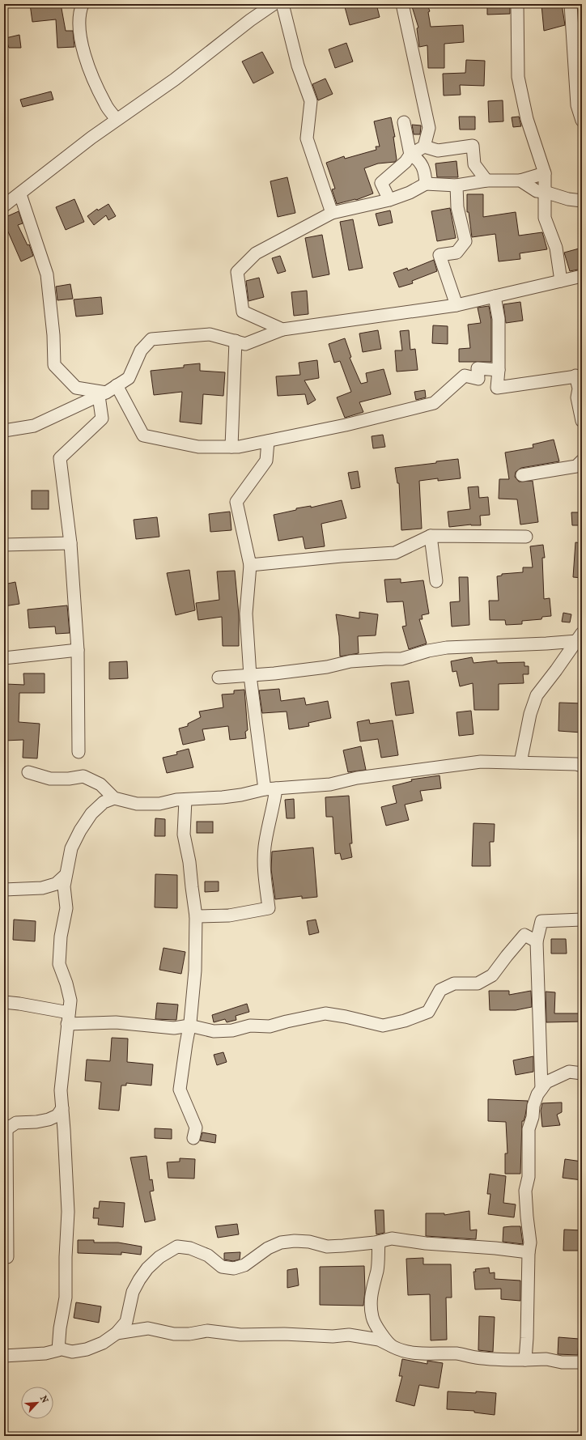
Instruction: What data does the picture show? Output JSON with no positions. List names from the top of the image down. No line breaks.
{"north":"top right"}
